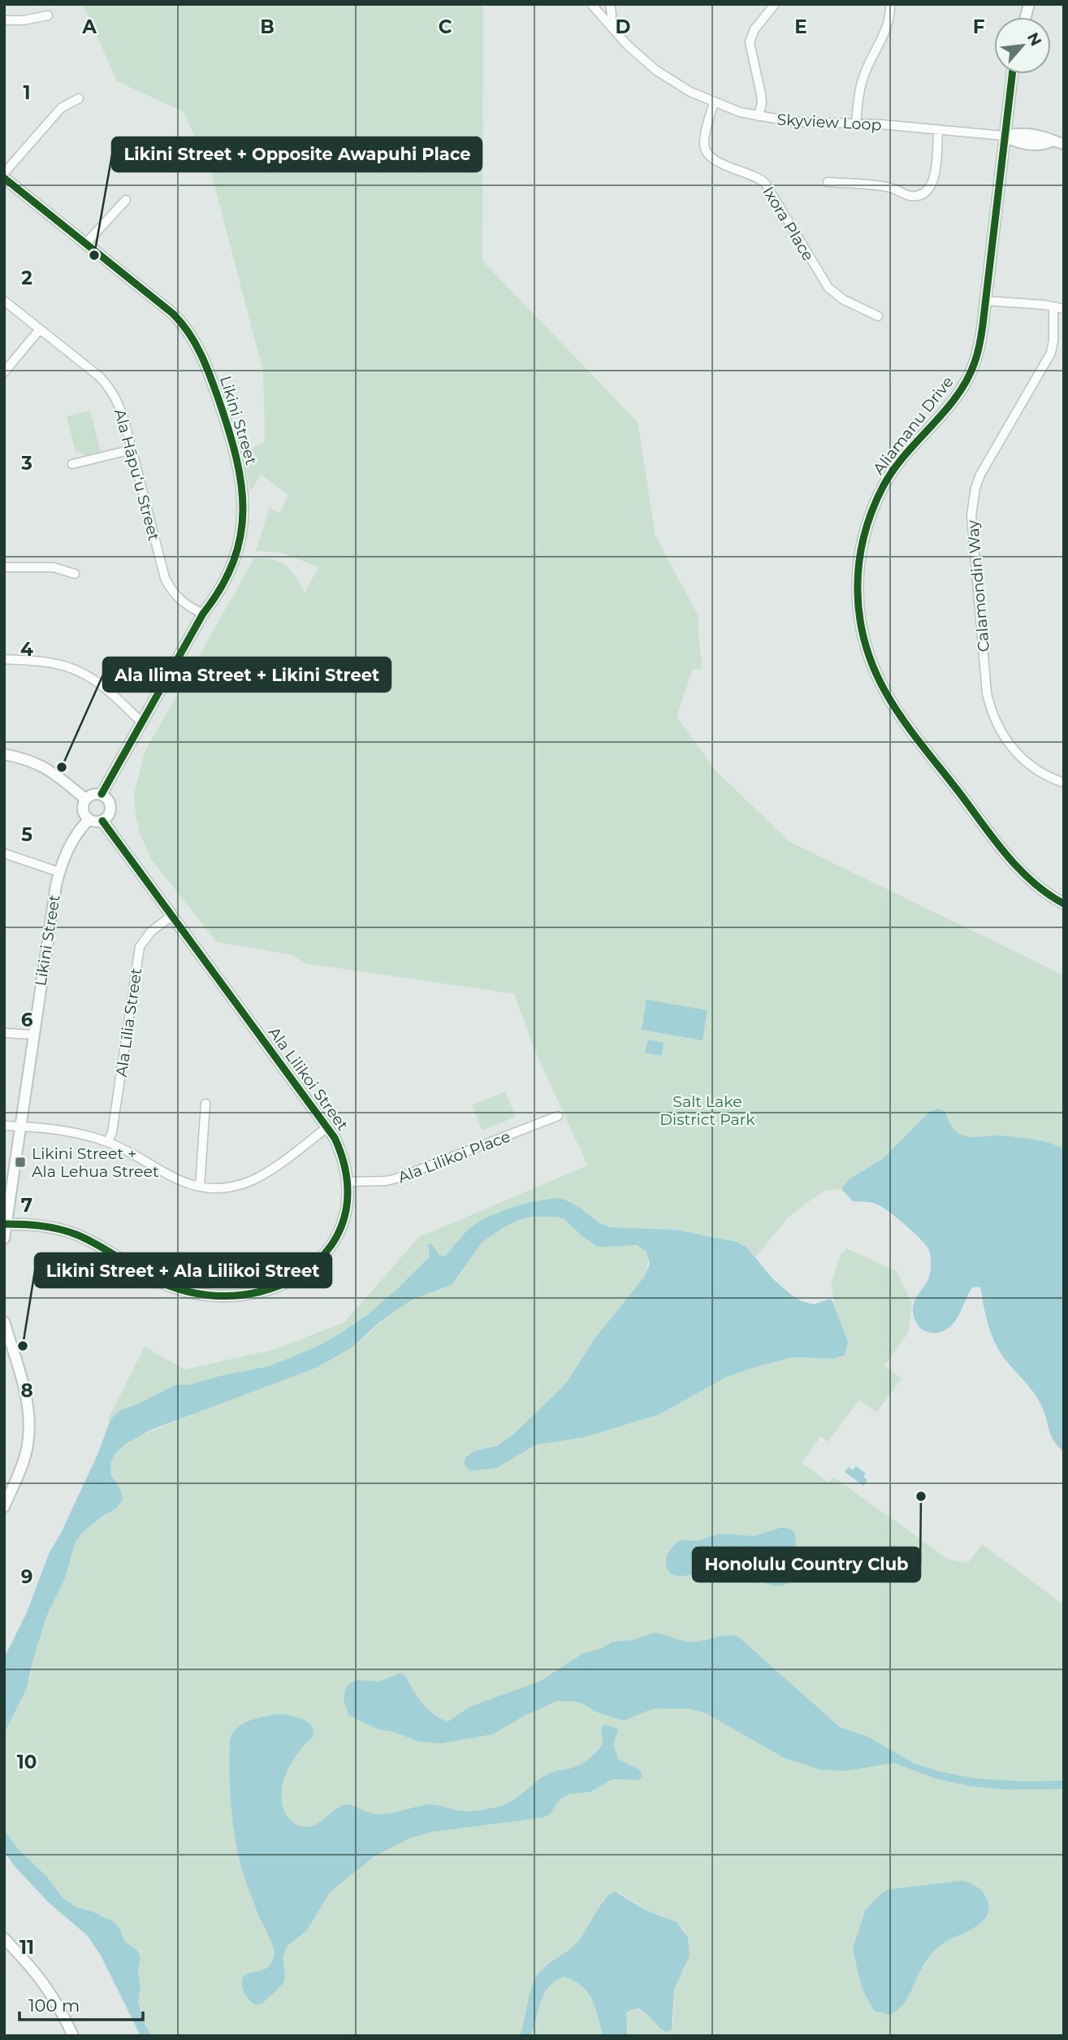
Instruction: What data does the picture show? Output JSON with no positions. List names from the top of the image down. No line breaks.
{"streets":{"street":["Skyview Loop","Ixora Place","Likini Street","Aliamanu Drive","Ala Hāpuʻu Street","Calamondin Way","Ala Līlia Street","Ala Lilikoi Street","Ala Lilikoi Place"]},"crossings":[["Skyview Loop","Ixora Place"],["Skyview Loop","Aliamanu Drive"],["Likini Street","Ala Hāpuʻu Street"],["Likini Street","Ala Lilikoi Street"],["Ala Līlia Street","Ala Lilikoi Street"],["Ala Lilikoi Street","Ala Lilikoi Place"]],"parks":["Salt Lake District Park"],"places":{"other":["Likini Street + Opposite Awapuhi Place","Ala Ilima Street + Likini Street","Likini Street + Ala Lilikoi Street","Honolulu Country Club"],"transit":["Likini Street + Ala Lehua Street"]},"scale_bar":"100 m","north":"top right","grid":{"columns":["A","B","C","D","E","F"],"rows":["1","2","3","4","5","6","7","8","9","10","11"]}}
